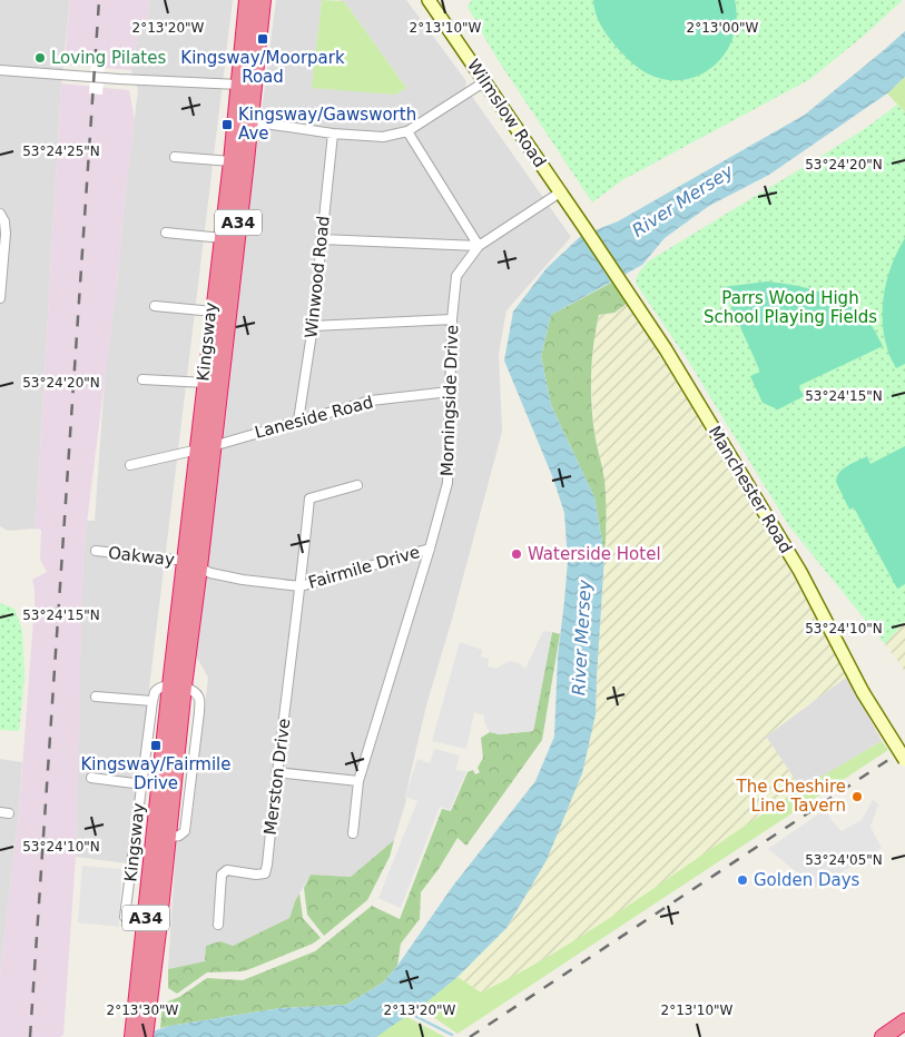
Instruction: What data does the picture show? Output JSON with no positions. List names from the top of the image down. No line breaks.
{"streets":{"highway":["A34","Kingsway"],"main road":["Wilmslow Road","Manchester Road"],"street":["Winwood Road","Morningside Drive","Laneside Road","Oakway","Fairmile Drive","Merston Drive"]},"crossings":[["Wilmslow Road","Morningside Drive"],["Wilmslow Road","Manchester Road"],["Winwood Road","Laneside Road"],["Kingsway","Laneside Road"],["Kingsway","Oakway"],["Kingsway","Fairmile Drive"],["Morningside Drive","Laneside Road"],["Morningside Drive","Fairmile Drive"],["Oakway","Fairmile Drive"],["Fairmile Drive","Merston Drive"]],"water":["River Mersey"],"parks":["Parrs Wood High School Playing Fields"],"places":{"transit":["Kingsway/Moorpark Road","Kingsway/Gawsworth Ave","Kingsway/Fairmile Drive"],"other":["Loving Pilates","Waterside Hotel","The Cheshire Line Tavern","Golden Days"]},"coordinates":["2°13'20\"W","2°13'10\"W","2°13'00\"W","53°24'25\"N","53°24'20\"N","53°24'15\"N","53°24'10\"N","53°24'05\"N","2°13'30\"W"]}
